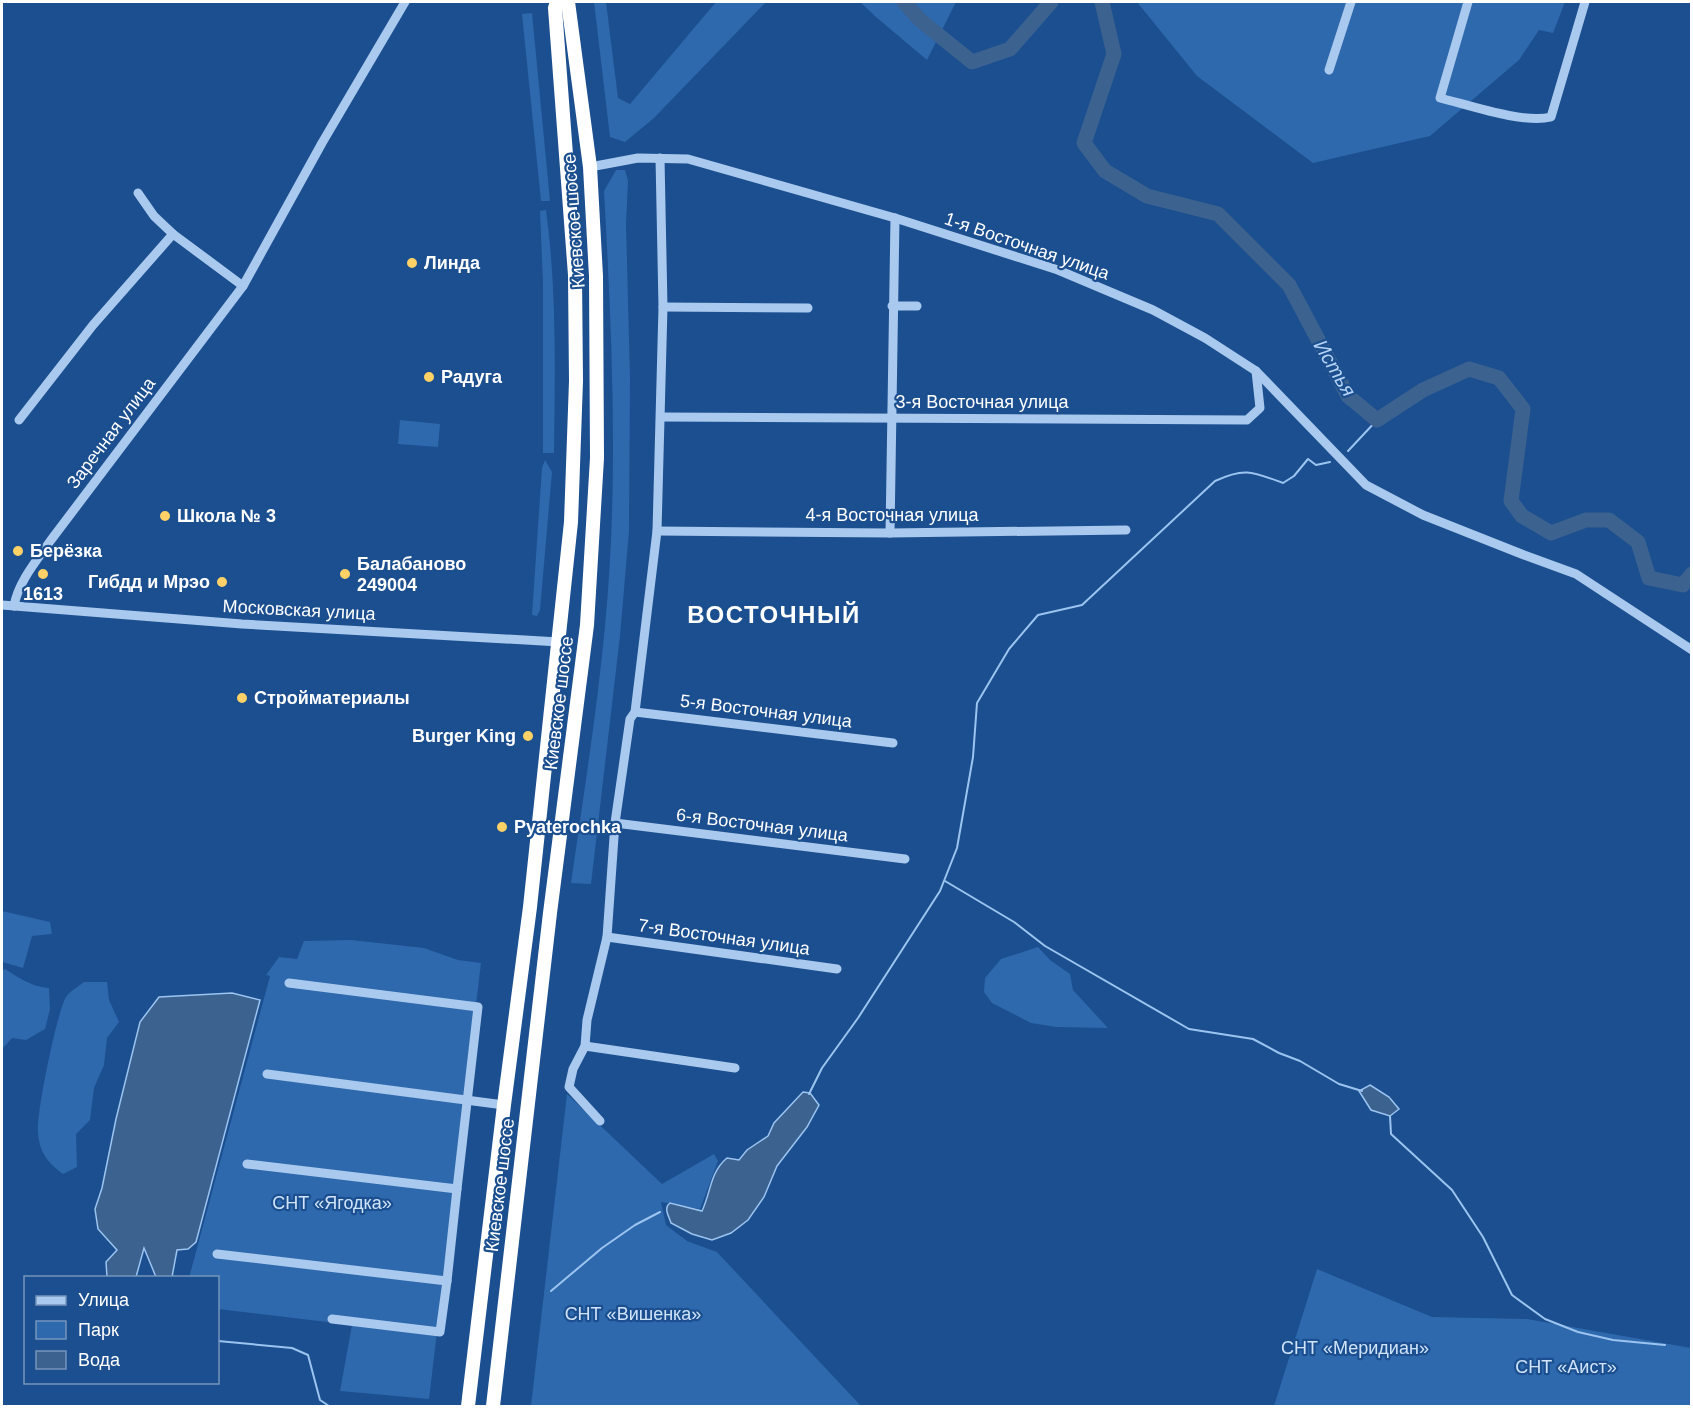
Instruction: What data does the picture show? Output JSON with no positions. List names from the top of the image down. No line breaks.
{"streets":{"highway":["Киевское шоссе"],"street":["1-я Восточная улица","3-я Восточная улица","Заречная улица","4-я Восточная улица","Московская улица","5-я Восточная улица","6-я Восточная улица","7-я Восточная улица"]},"crossings":[["Киевское шоссе","1-я Восточная улица"],["Киевское шоссе","Московская улица"],["1-я Восточная улица","3-я Восточная улица"],["Заречная улица","Московская улица"]],"districts":["ВОСТОЧНЫЙ"],"water":["Истья"],"parks":["СНТ «Ягодка»","СНТ «Вишенка»","СНТ «Меридиан»","СНТ «Аист»"],"places":["Линда","Радуга","Школа № 3","Берёзка","1613","Балабаново 249004","Гибдд и Мрэо","Стройматериалы","Burger King","Pyaterochka"],"legend":["Улица","Парк","Вода"]}
